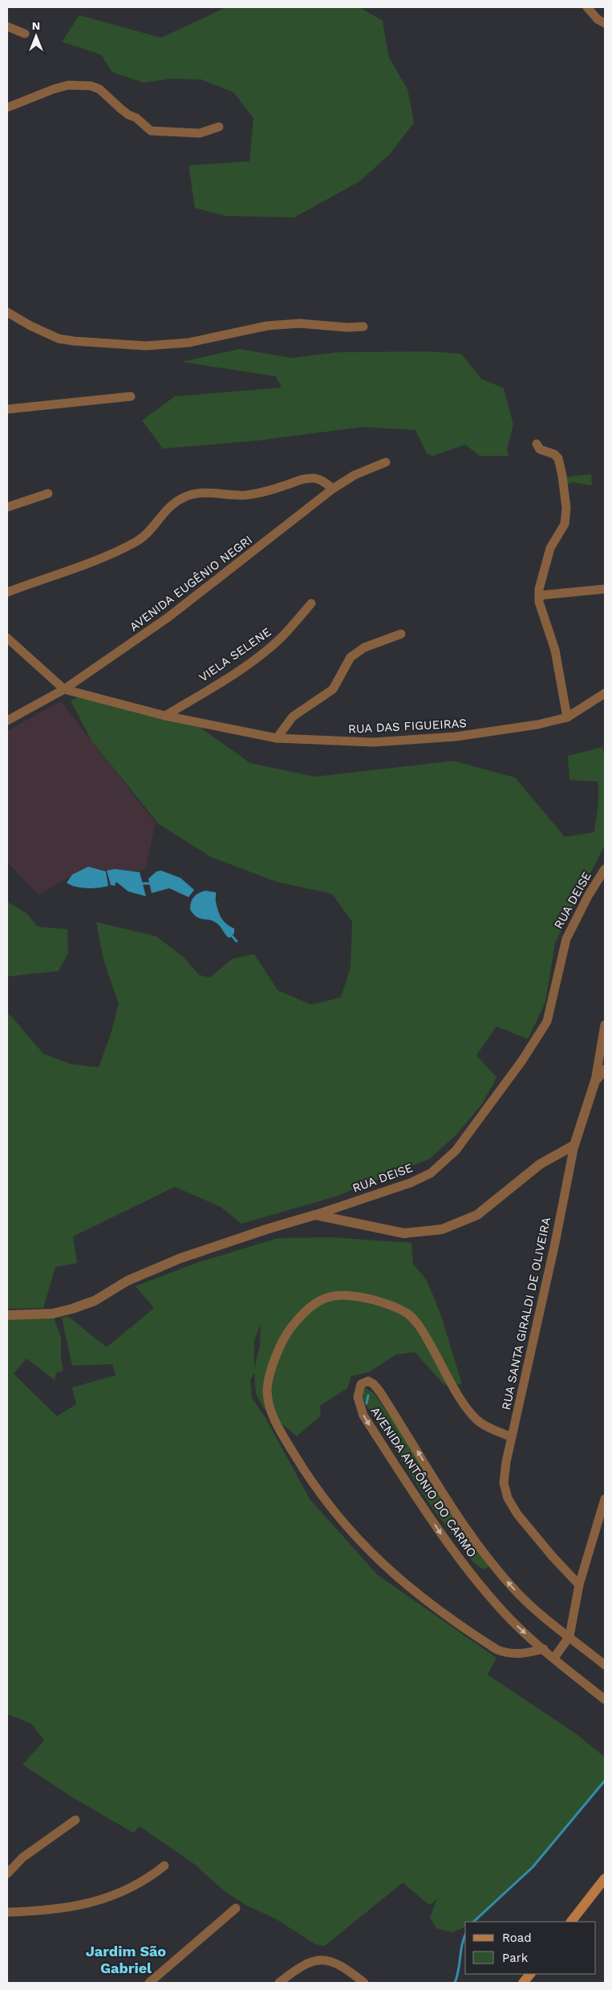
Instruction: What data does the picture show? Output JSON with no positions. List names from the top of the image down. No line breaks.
{"streets":{"street":["AVENIDA EUGÊNIO NEGRI","VIELA SELENE","RUA DAS FIGUEIRAS","RUA DEISE","RUA SANTA GIRALDI DE OLIVEIRA","AVENIDA ANTÔNIO DO CARMO"]},"crossings":[["AVENIDA EUGÊNIO NEGRI","RUA DAS FIGUEIRAS"],["VIELA SELENE","RUA DAS FIGUEIRAS"]],"districts":["Jardim São Gabriel"],"legend":["Road","Park"],"north":"top"}
